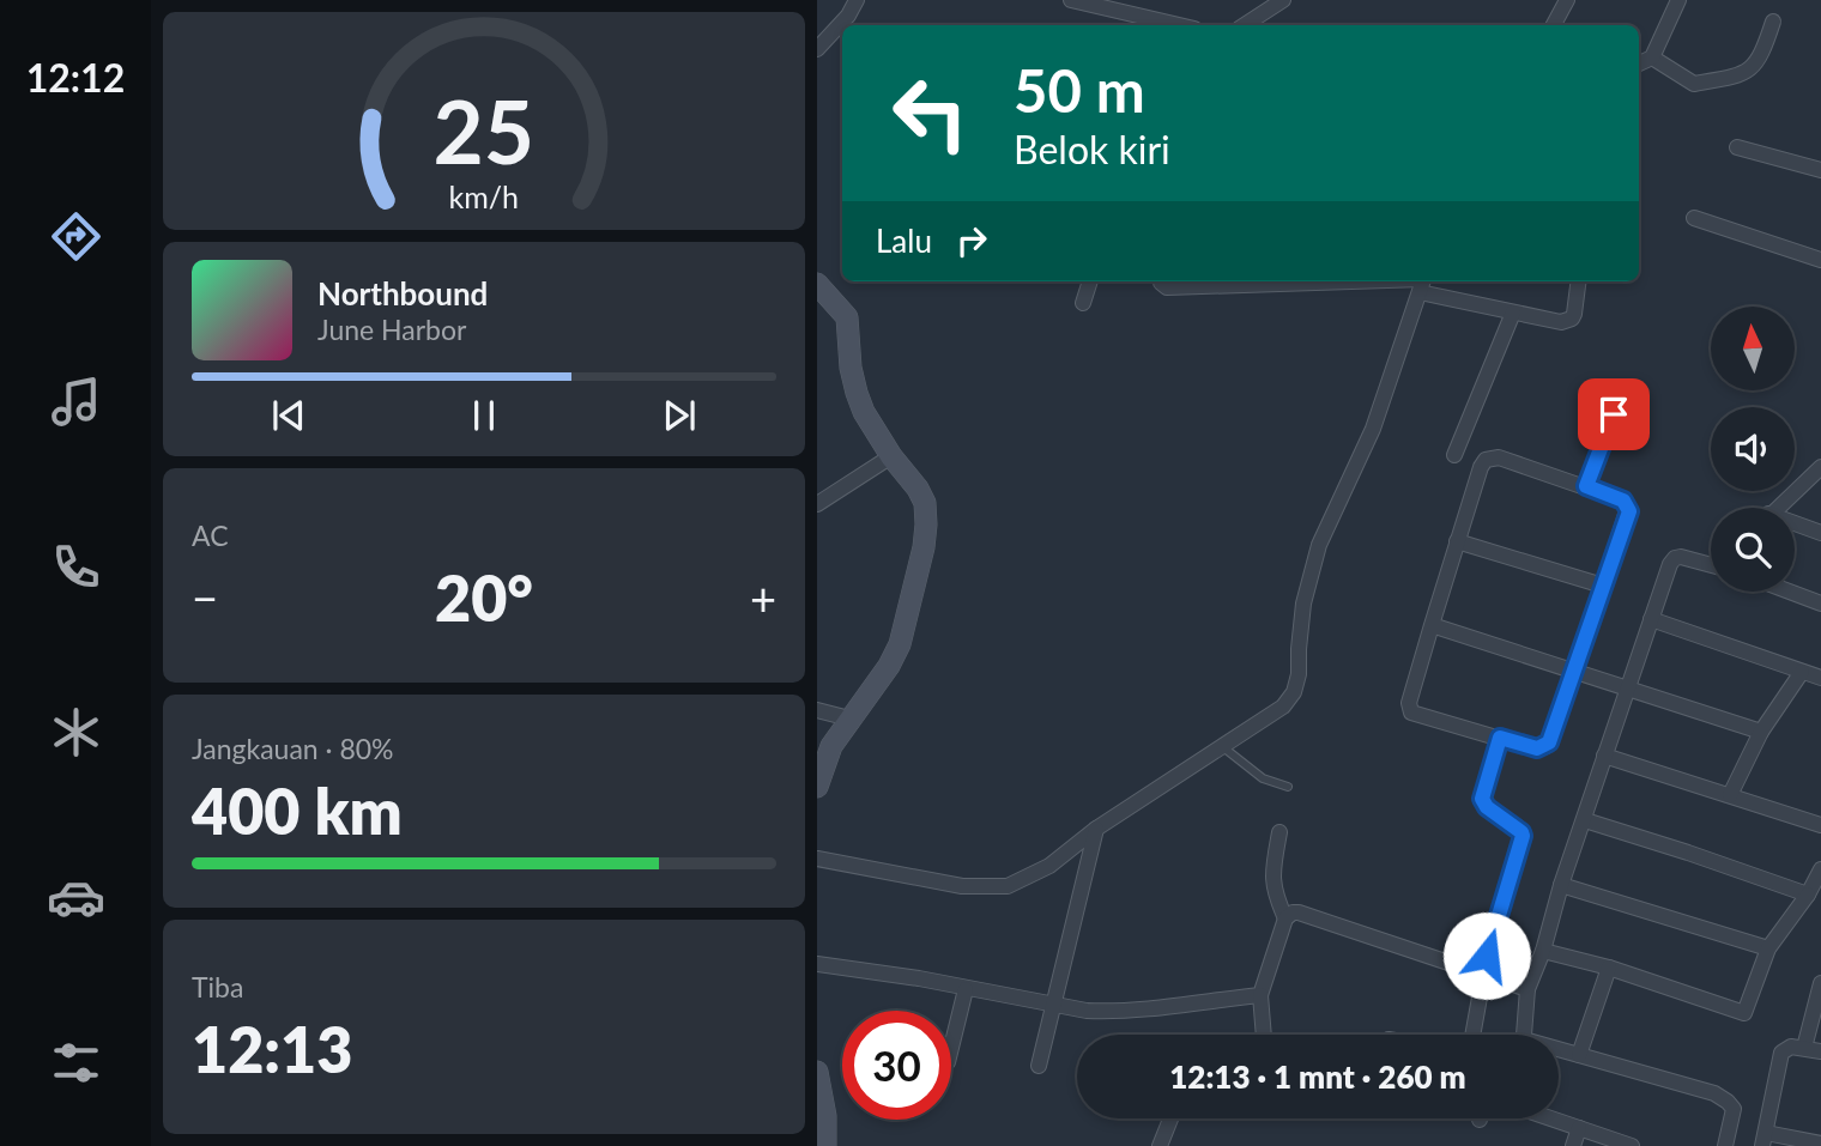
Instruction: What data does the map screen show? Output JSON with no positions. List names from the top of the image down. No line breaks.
{"north":"top","page":{"tabs":"12:12","turn":["50 m","Belok kiri"],"then":"Lalu","song":["Northbound","June Harbor"],"tile":["AC",["Jangkauan · 80%","400 km"],["Tiba","12:13"]],"heat":["−","20°","+"],"limit":"30","trip":"12:13 · 1 mnt · 260 m","gauge":["25","km/h"]}}
